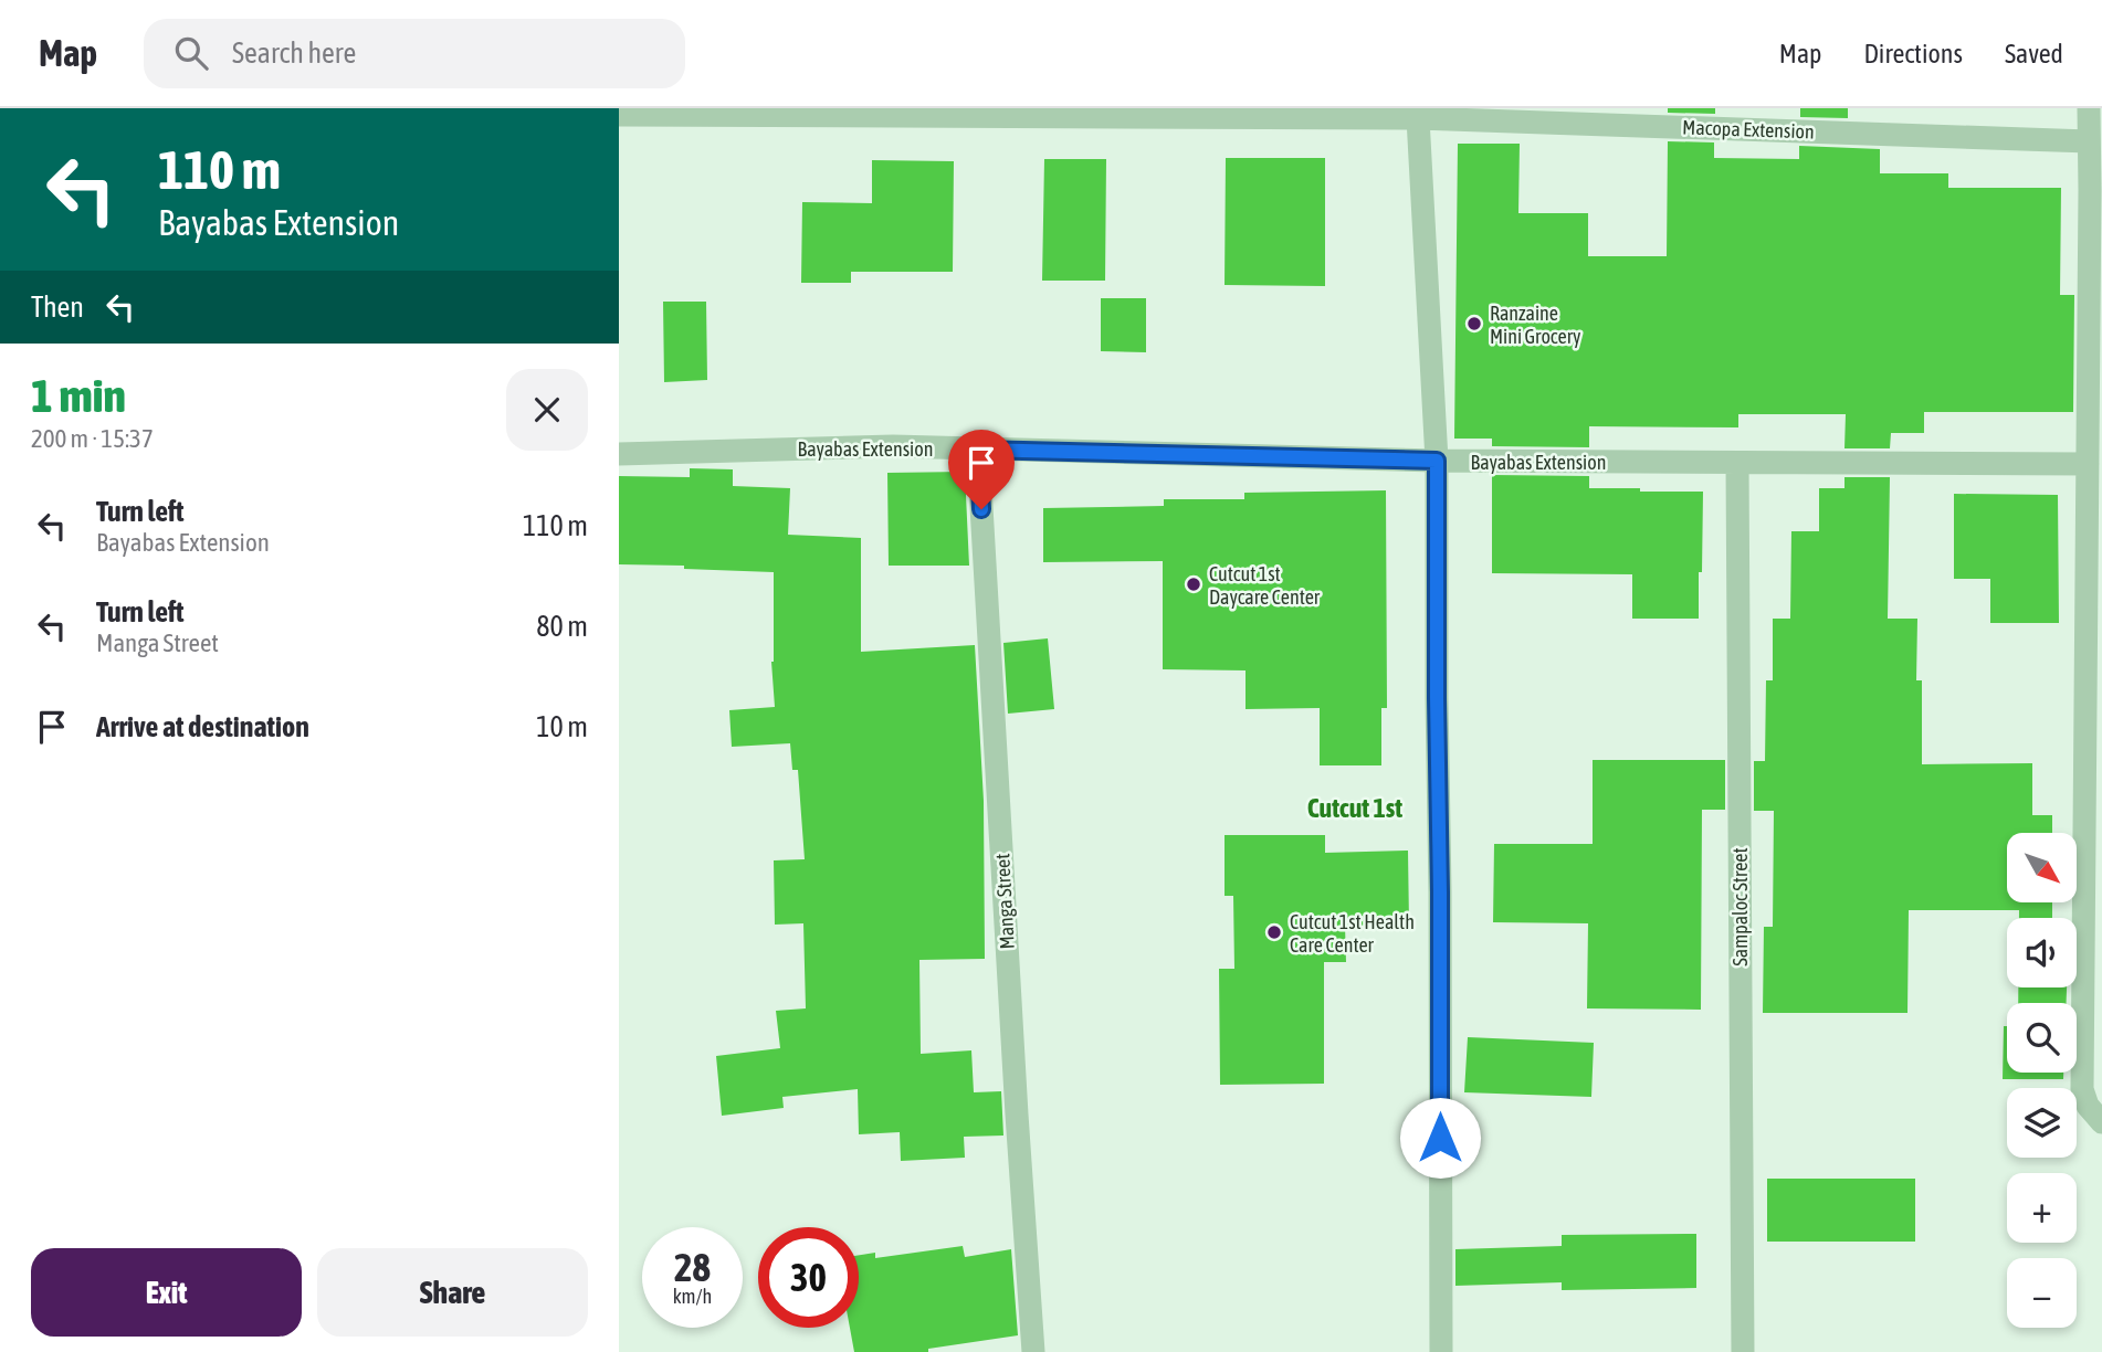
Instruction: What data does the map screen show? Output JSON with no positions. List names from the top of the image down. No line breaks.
{"streets":{"street":["Macopa Extension","Bayabas Extension","Manga Street","Sampaloc Street"]},"crossings":[["Bayabas Extension","Manga Street"],["Bayabas Extension","Sampaloc Street"]],"districts":["Cutcut 1st"],"places":["Ranzaine Mini Grocery","Cutcut 1st Daycare Center","Cutcut 1st Health Care Center"],"north":"bottom right","page":{"header":"Map","search":"Search here","nav":["Map","Directions","Saved"],"turn":["110 m","Bayabas Extension"],"then":"Then","heading":["1 min","200 m · 15:37"],"list":[{"name":"Turn left","note":"Bayabas Extension","value":"110 m"},{"name":"Turn left","note":"Manga Street","value":"80 m"},{"name":"Arrive at destination","value":"10 m"}],"map_buttons":["+","−"],"speed":"28 km/h","limit":"30","buttons":["Exit","Share"]}}
